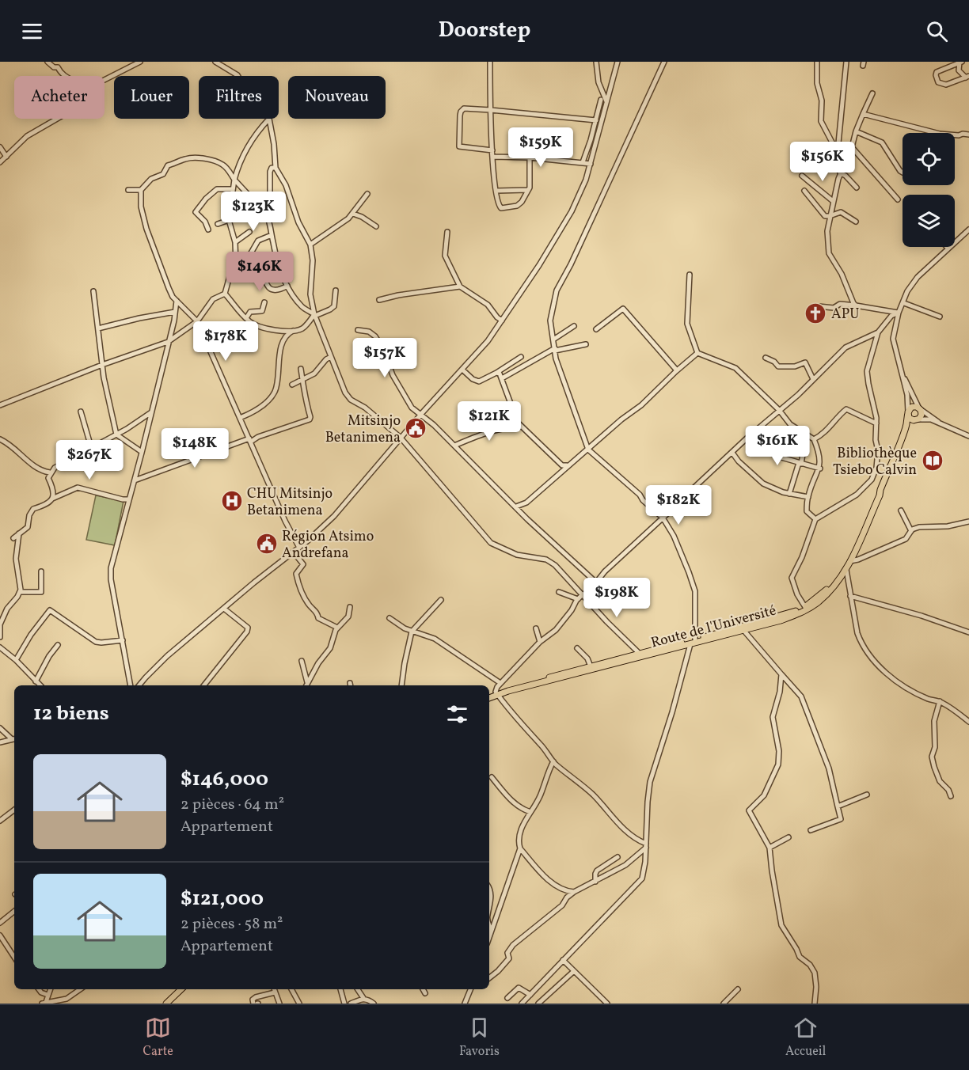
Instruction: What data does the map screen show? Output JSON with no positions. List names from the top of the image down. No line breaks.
{"streets":{"main road":["Route de l'Université"]},"places":{"church":["APU"],"public building":["Mitsinjo Betanimena","Région Atsimo Andrefana"],"library":["Bibliothèque Tsiebo Calvin"],"hospital":["CHU Mitsinjo Betanimena"]},"page":{"header":"Doorstep","chip":["Acheter","Louer","Filtres","Nouveau"],"price":["$159K","$156K","$123K","$146K","$178K","$157K","$121K","$161K","$148K","$267K","$182K","$198K"],"heading":"12 biens","list":[{"name":"$146,000","note":"2 pièces · 64 m² · Appartement"},{"name":"$121,000","note":"2 pièces · 58 m² · Appartement"}],"tabs":["Carte","Favoris","Accueil"]}}
